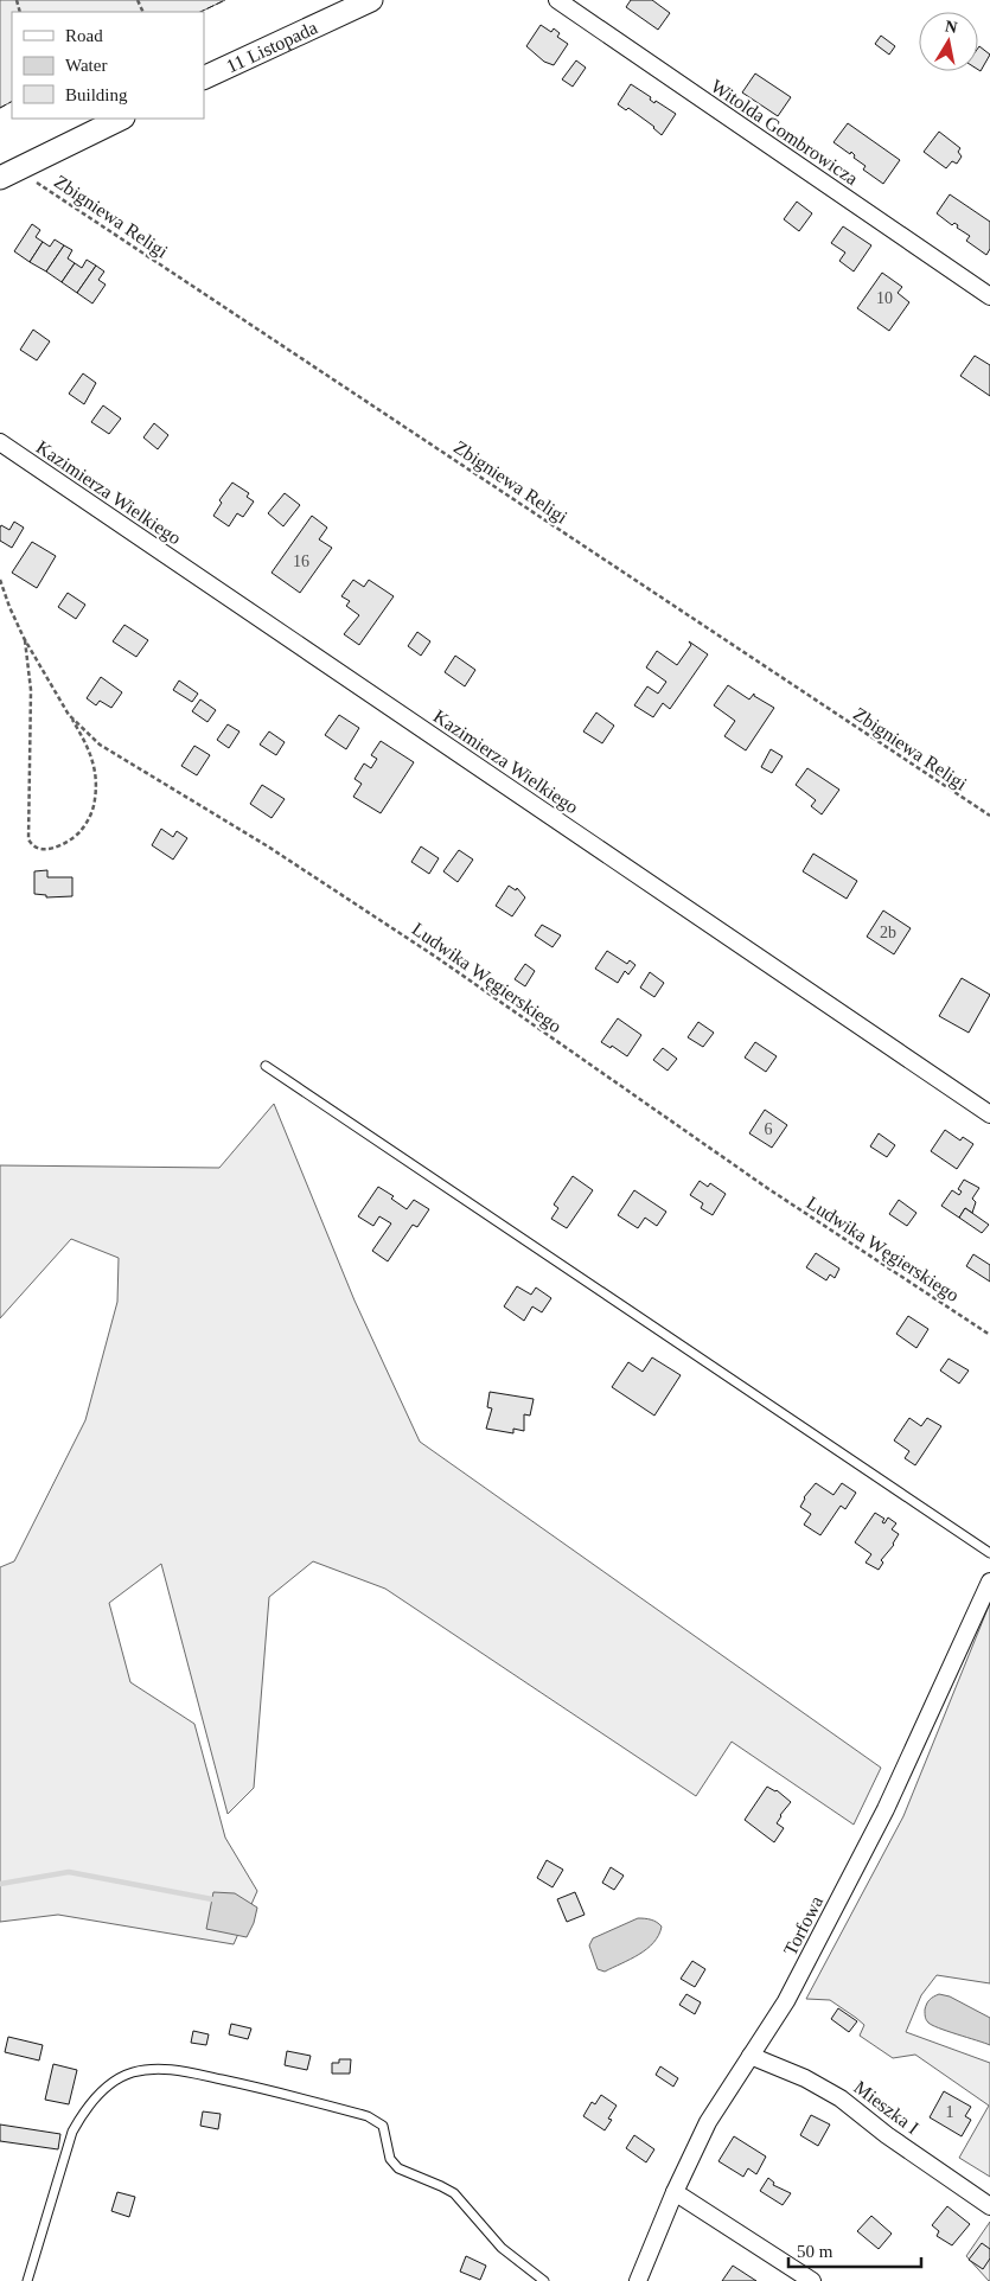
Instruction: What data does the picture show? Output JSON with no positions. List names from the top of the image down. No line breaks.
{"streets":{"street":["11 Listopada","Witolda Gombrowicza","Kazimierza Wielkiego","Torfowa","Mieszka I"],"path":["Zbigniewa Religi","Ludwika Węgierskiego"]},"crossings":[["Torfowa","Mieszka I"]],"house_numbers":["10","16","2b","6","1"],"legend":["Road","Water","Building"],"scale_bar":"50 m","north":"top"}
